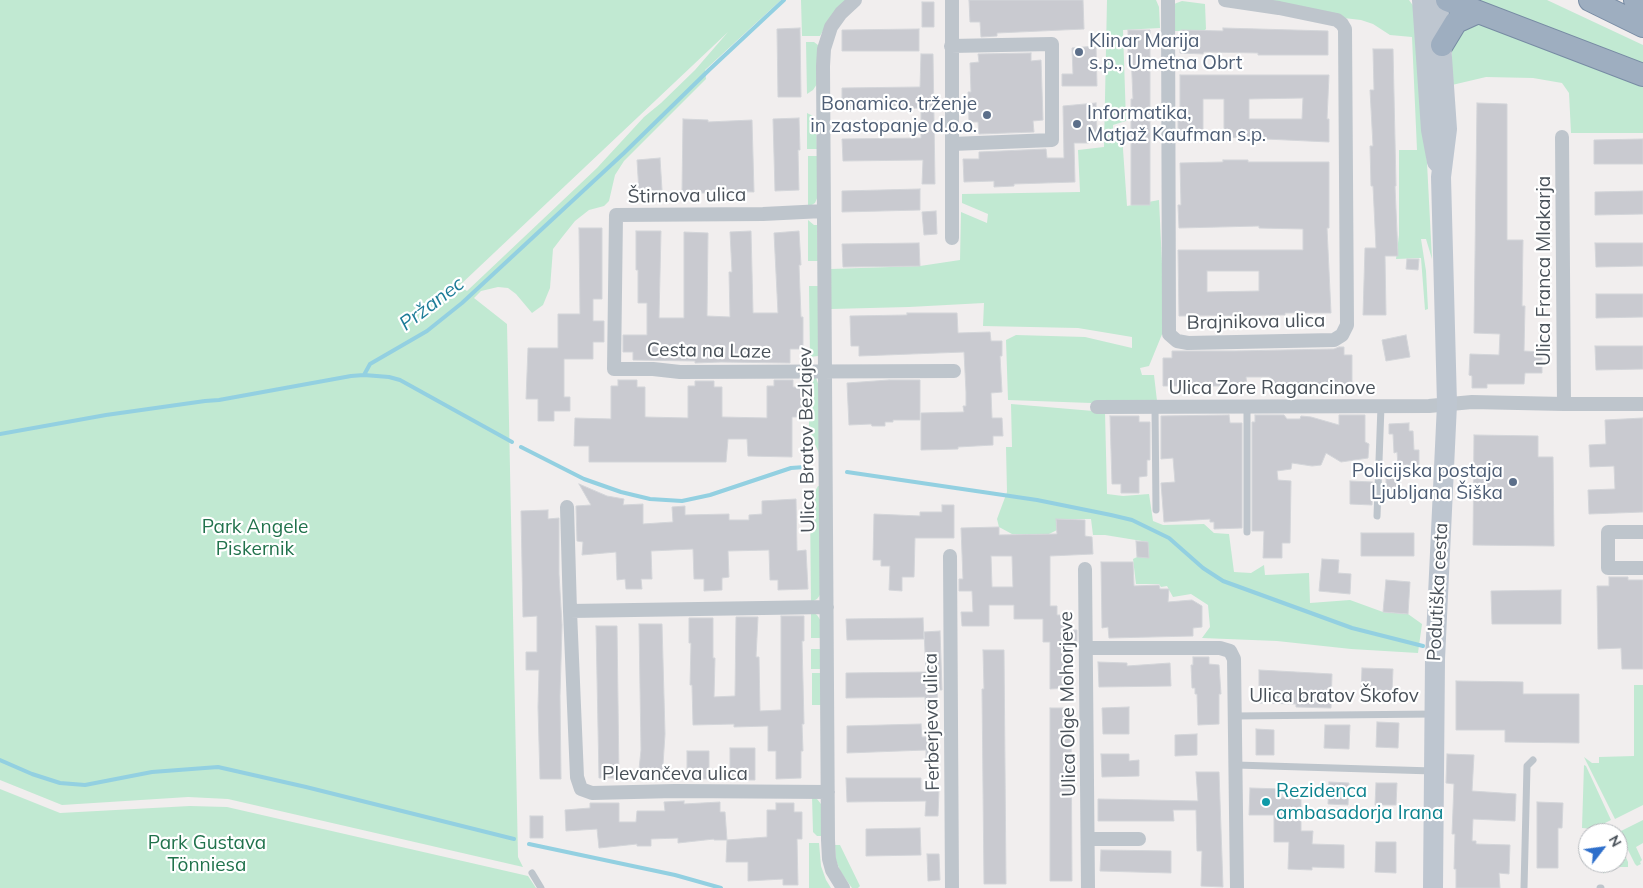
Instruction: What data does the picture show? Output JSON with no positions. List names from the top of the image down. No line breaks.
{"streets":{"main road":["Podutiška cesta"],"street":["Štirnova ulica","Ulica Franca Mlakarja","Brajnikova ulica","Cesta na Laze","Ulica Zore Ragancinove","Ulica Bratov Bezlajev","Ulica bratov Škofov","Ulica Olge Mohorjeve","Ferberjeva ulica","Plevančeva ulica"]},"crossings":[["Štirnova ulica","Cesta na Laze"],["Štirnova ulica","Ulica Bratov Bezlajev"],["Ulica Franca Mlakarja","Ulica Zore Ragancinove"],["Cesta na Laze","Ulica Bratov Bezlajev"],["Ulica Zore Ragancinove","Podutiška cesta"],["Ulica Bratov Bezlajev","Plevančeva ulica"],["Podutiška cesta","Ulica bratov Škofov"],["Ulica bratov Škofov","Ulica Olge Mohorjeve"]],"water":["Pržanec"],"parks":["Park Angele Piskernik","Park Gustava Tönniesa"],"places":["Klinar Marija s.p., Umetna Obrt","Bonamico, trženje in zastopanje d.o.o.","Informatika, Matjaž Kaufman s.p.","Policijska postaja Ljubljana Šiška","Rezidenca ambasadorja Irana"],"north":"top right"}
